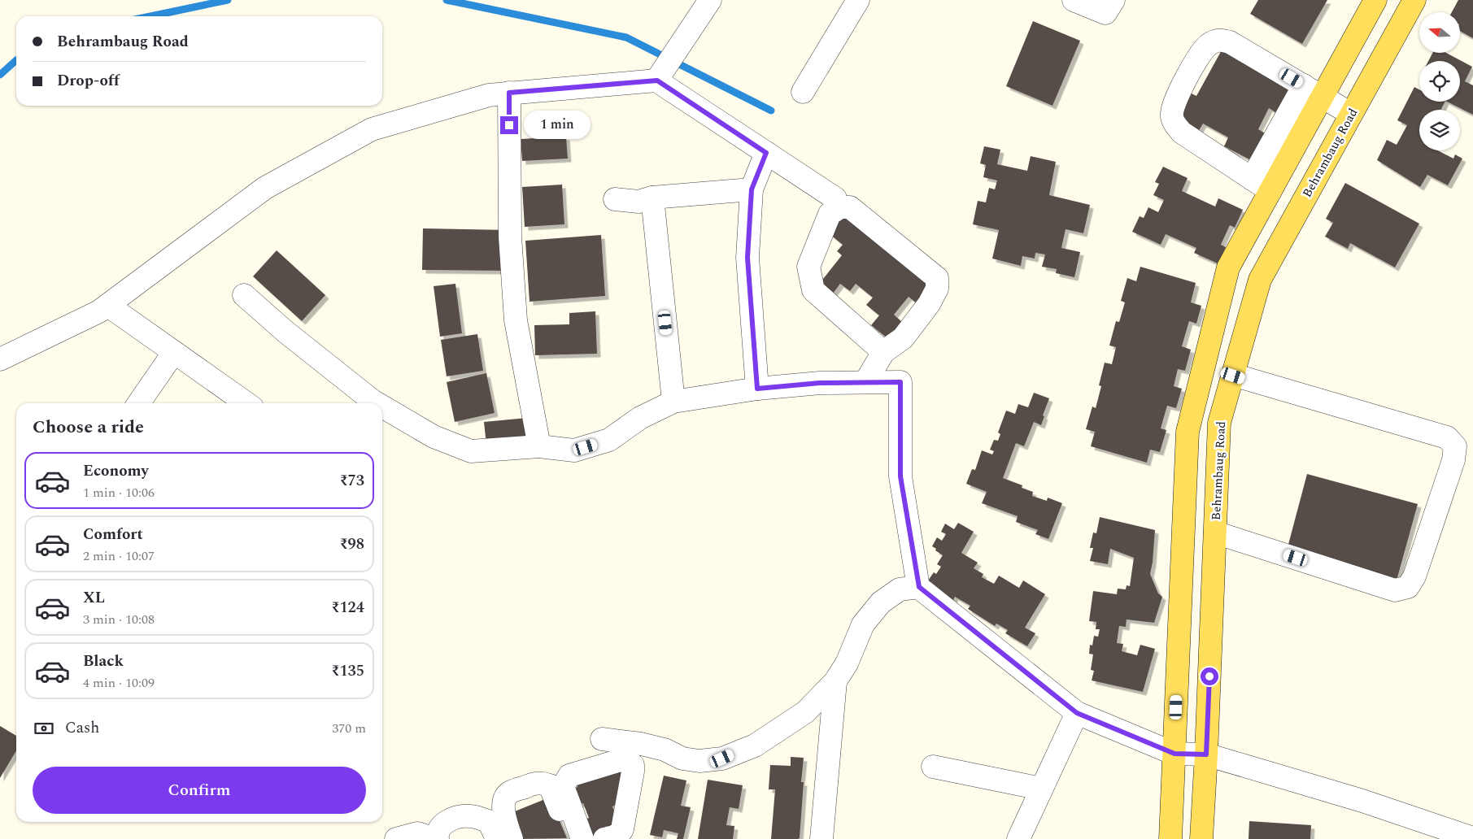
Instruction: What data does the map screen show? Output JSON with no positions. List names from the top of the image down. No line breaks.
{"streets":{"main road":["Behrambaug Road"]},"north":"left","page":{"banner":["Behrambaug Road","Drop-off"],"bubble":"1 min","heading":"Choose a ride","list":[{"name":"Economy","note":"1 min · 10:06","value":"₹73"},{"name":"Comfort","note":"2 min · 10:07","value":"₹98"},{"name":"XL","note":"3 min · 10:08","value":"₹124"},{"name":"Black","note":"4 min · 10:09","value":"₹135"}],"pay":["Cash","370 m"],"buttons":"Confirm"}}
